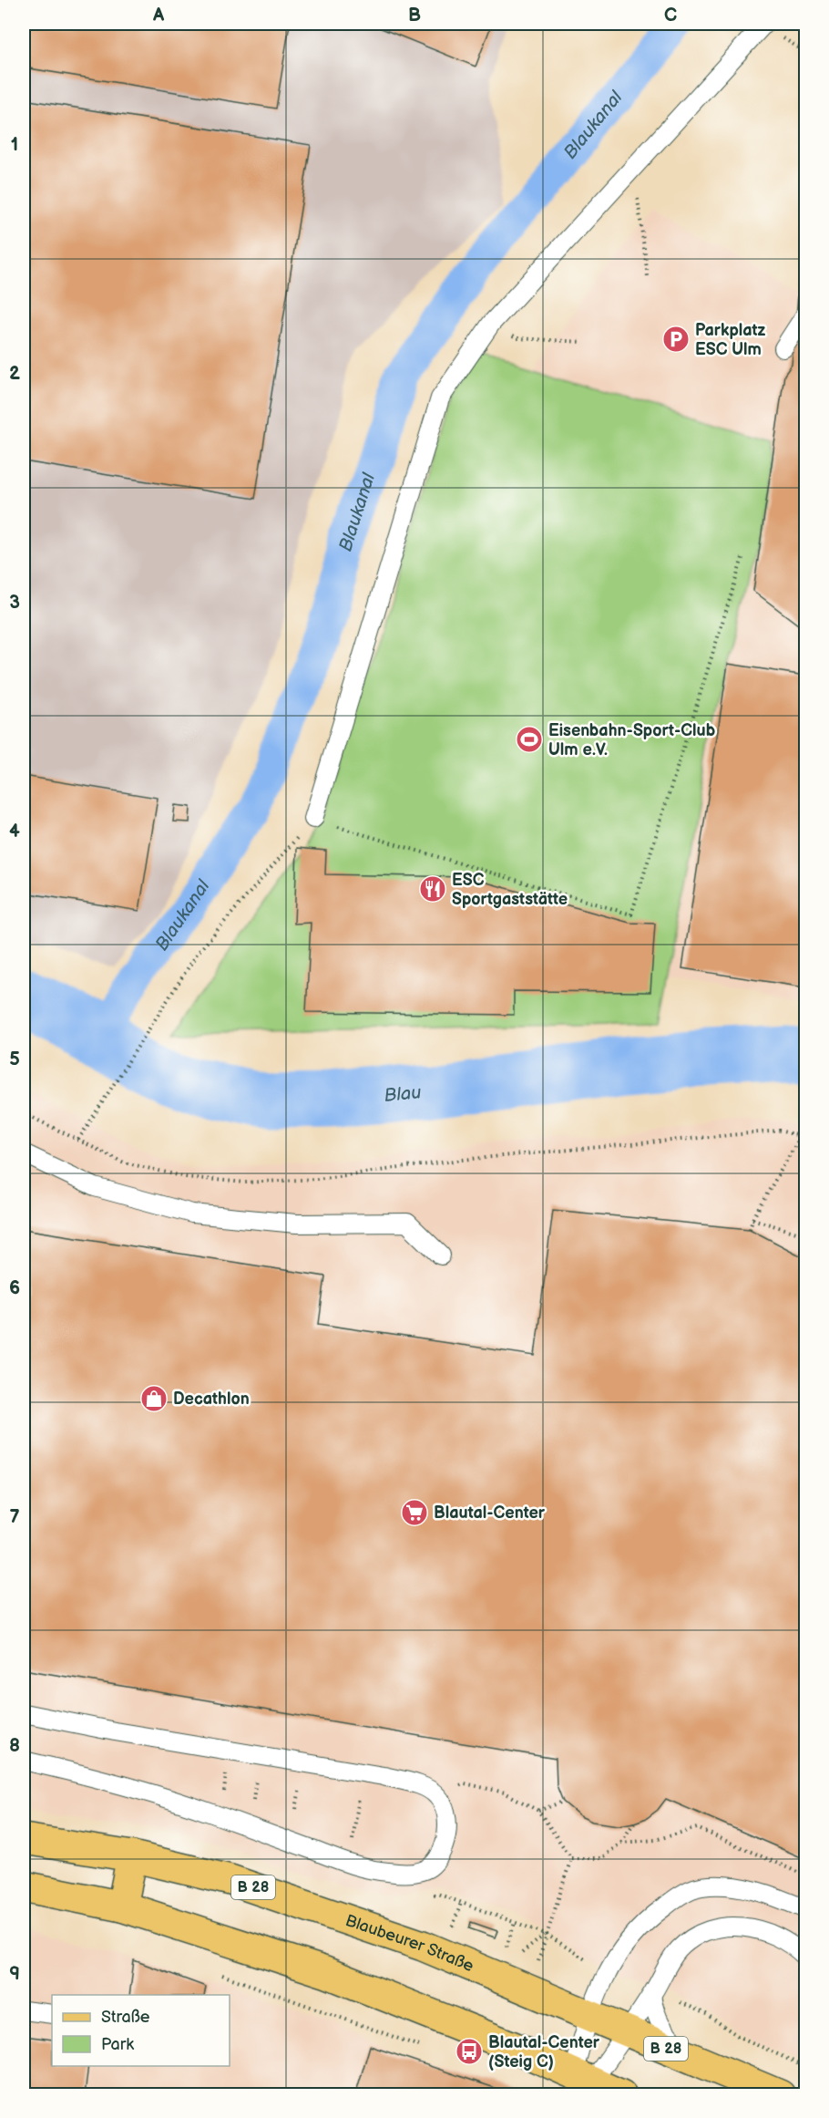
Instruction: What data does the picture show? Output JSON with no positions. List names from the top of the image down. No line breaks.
{"streets":{"main road":["B 28","Blaubeurer Straße"]},"water":["Blaukanal","Blau"],"places":{"parking":["Parkplatz ESC Ulm"],"sports":["Eisenbahn-Sport-Club Ulm e.V."],"restaurant":["ESC Sportgaststätte"],"shop":["Decathlon"],"supermarket":["Blautal-Center"],"bus stop":["Blautal-Center (Steig C)"]},"legend":["Straße","Park"],"grid":{"columns":["A","B","C"],"rows":["1","2","3","4","5","6","7","8","9"]}}
